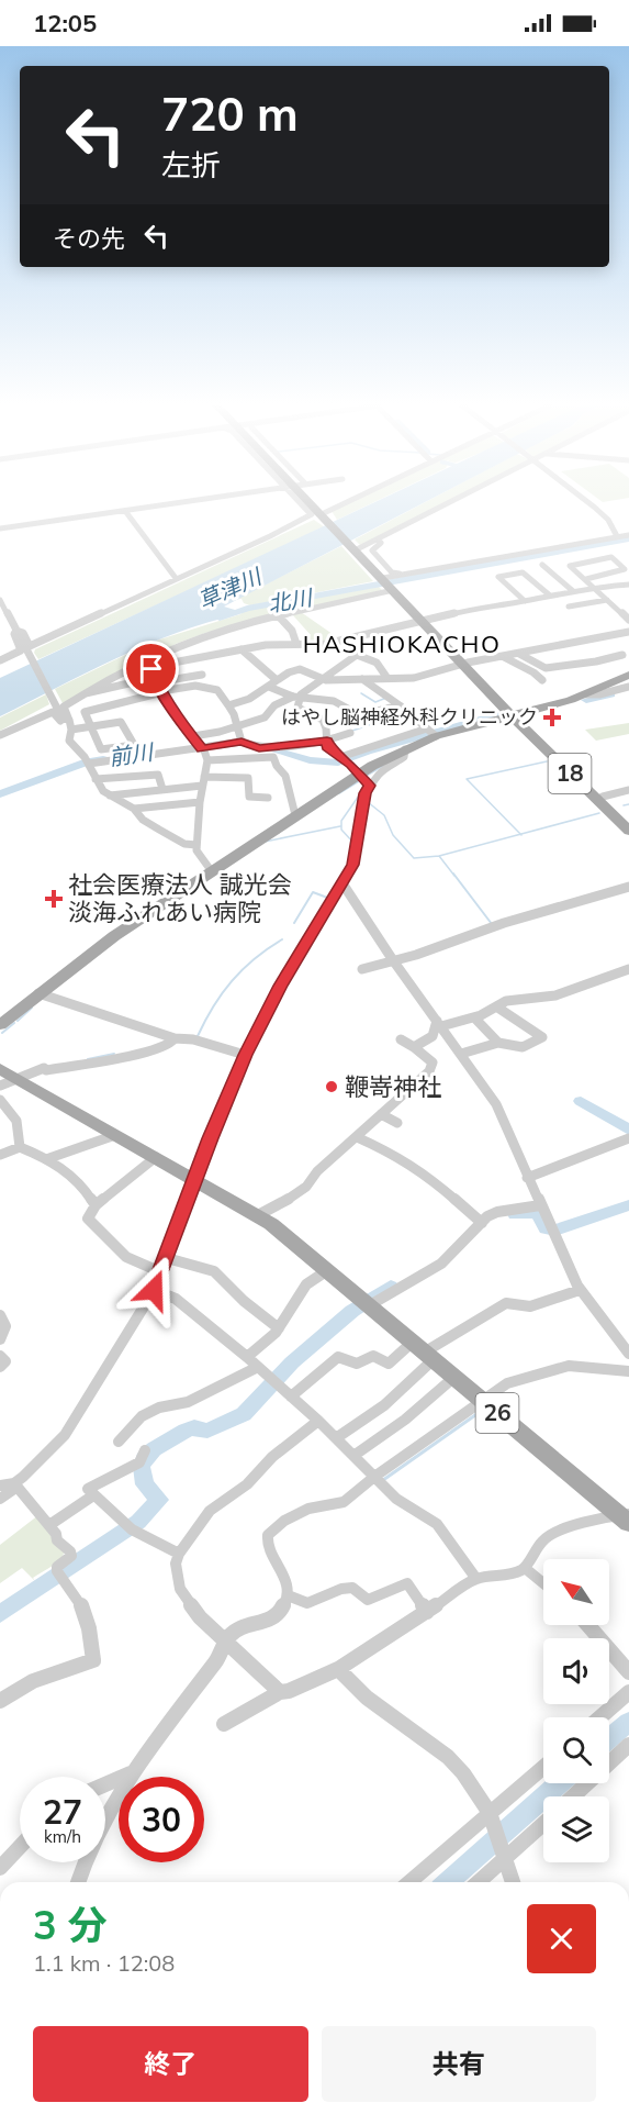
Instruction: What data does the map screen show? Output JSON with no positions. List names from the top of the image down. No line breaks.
{"streets":{"main road":["18","26"]},"districts":["HASHIOKACHO"],"water":["草津川","北川","前川"],"places":{"health":["はやし脳神経外科クリニック","社会医療法人 誠光会 淡海ふれあい病院"],"other":["鞭嵜神社"]},"north":"top left","page":{"status":"12:05","turn":["720 m","左折"],"then":"その先","speed":"27 km/h","limit":"30","heading":["3 分","1.1 km · 12:08"],"buttons":["終了","共有"]}}
